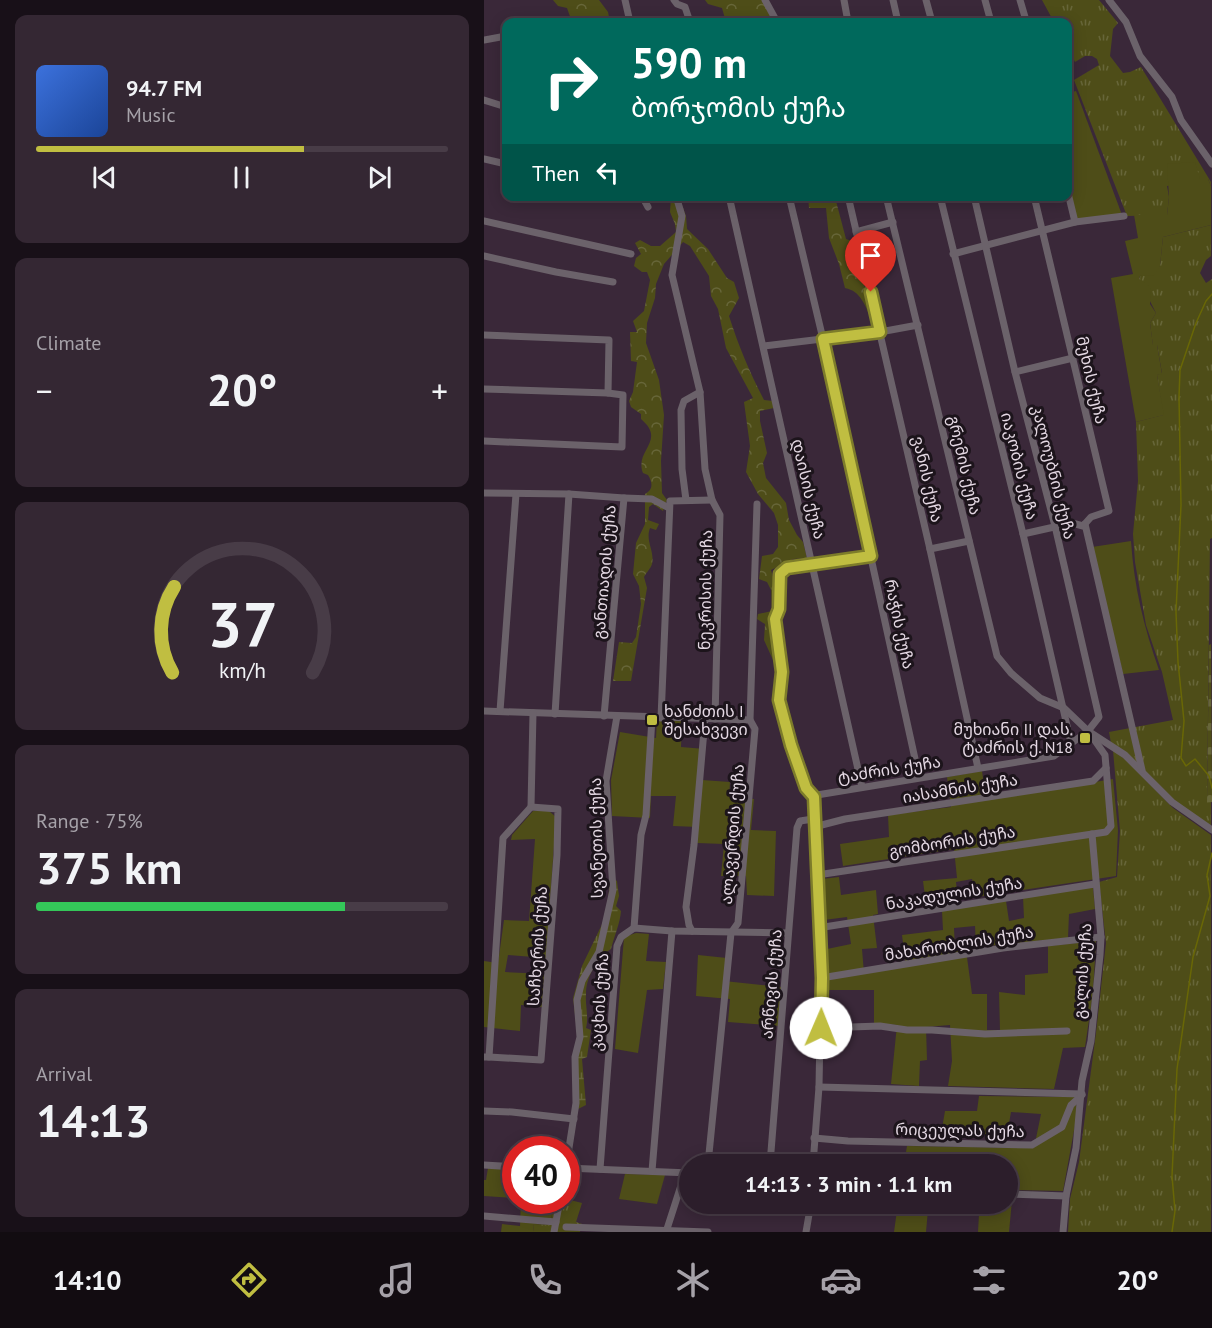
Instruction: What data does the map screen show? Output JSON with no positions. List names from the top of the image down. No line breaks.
{"streets":{"street":["მუხის ქუჩა","გრემის ქუჩა","იაკობის ქუჩა","კალოუბნის ქუჩა","ვანის ქუჩა","დაისის ქუჩა","განთიადის ქუჩა","ნეკრისის ქუჩა","რაჭის ქუჩა","ტაძრის ქუჩა","იასამნის ქუჩა","ალავერდის ქუჩა","სვანეთის ქუჩა","გომბორის ქუჩა","ნაკადულის ქუჩა","მახარობლის ქუჩა","საჩხერის ქუჩა","გალის ქუჩა","არწივის ქუჩა","კაცხის ქუჩა","რიცეულას ქუჩა"]},"crossings":[["მუხის ქუჩა","იაკობის ქუჩა"],["მუხის ქუჩა","კალოუბნის ქუჩა"],["გრემის ქუჩა","იაკობის ქუჩა"],["იაკობის ქუჩა","ტაძრის ქუჩა"],["ვანის ქუჩა","ტაძრის ქუჩა"],["დაისის ქუჩა","ტაძრის ქუჩა"],["რაჭის ქუჩა","ტაძრის ქუჩა"],["იასამნის ქუჩა","არწივის ქუჩა"],["გომბორის ქუჩა","გალის ქუჩა"],["ნაკადულის ქუჩა","გალის ქუჩა"],["მახარობლის ქუჩა","გალის ქუჩა"],["გალის ქუჩა","რიცეულას ქუჩა"]],"places":{"transit":["ხანძთის I შესახვევი","მუხიანი II დას. ტაძრის ქ. N18"]},"page":{"turn":["590 m","ბორჯომის ქუჩა"],"song":["94.7 FM","Music"],"then":"Then","tile":["Climate",["Range · 75%","375 km"],["Arrival","14:13"]],"heat":["−","20°","+"],"limit":"40","trip":"14:13 · 3 min · 1.1 km","tabs":["14:10","20°"],"gauge":["37","km/h"]}}
